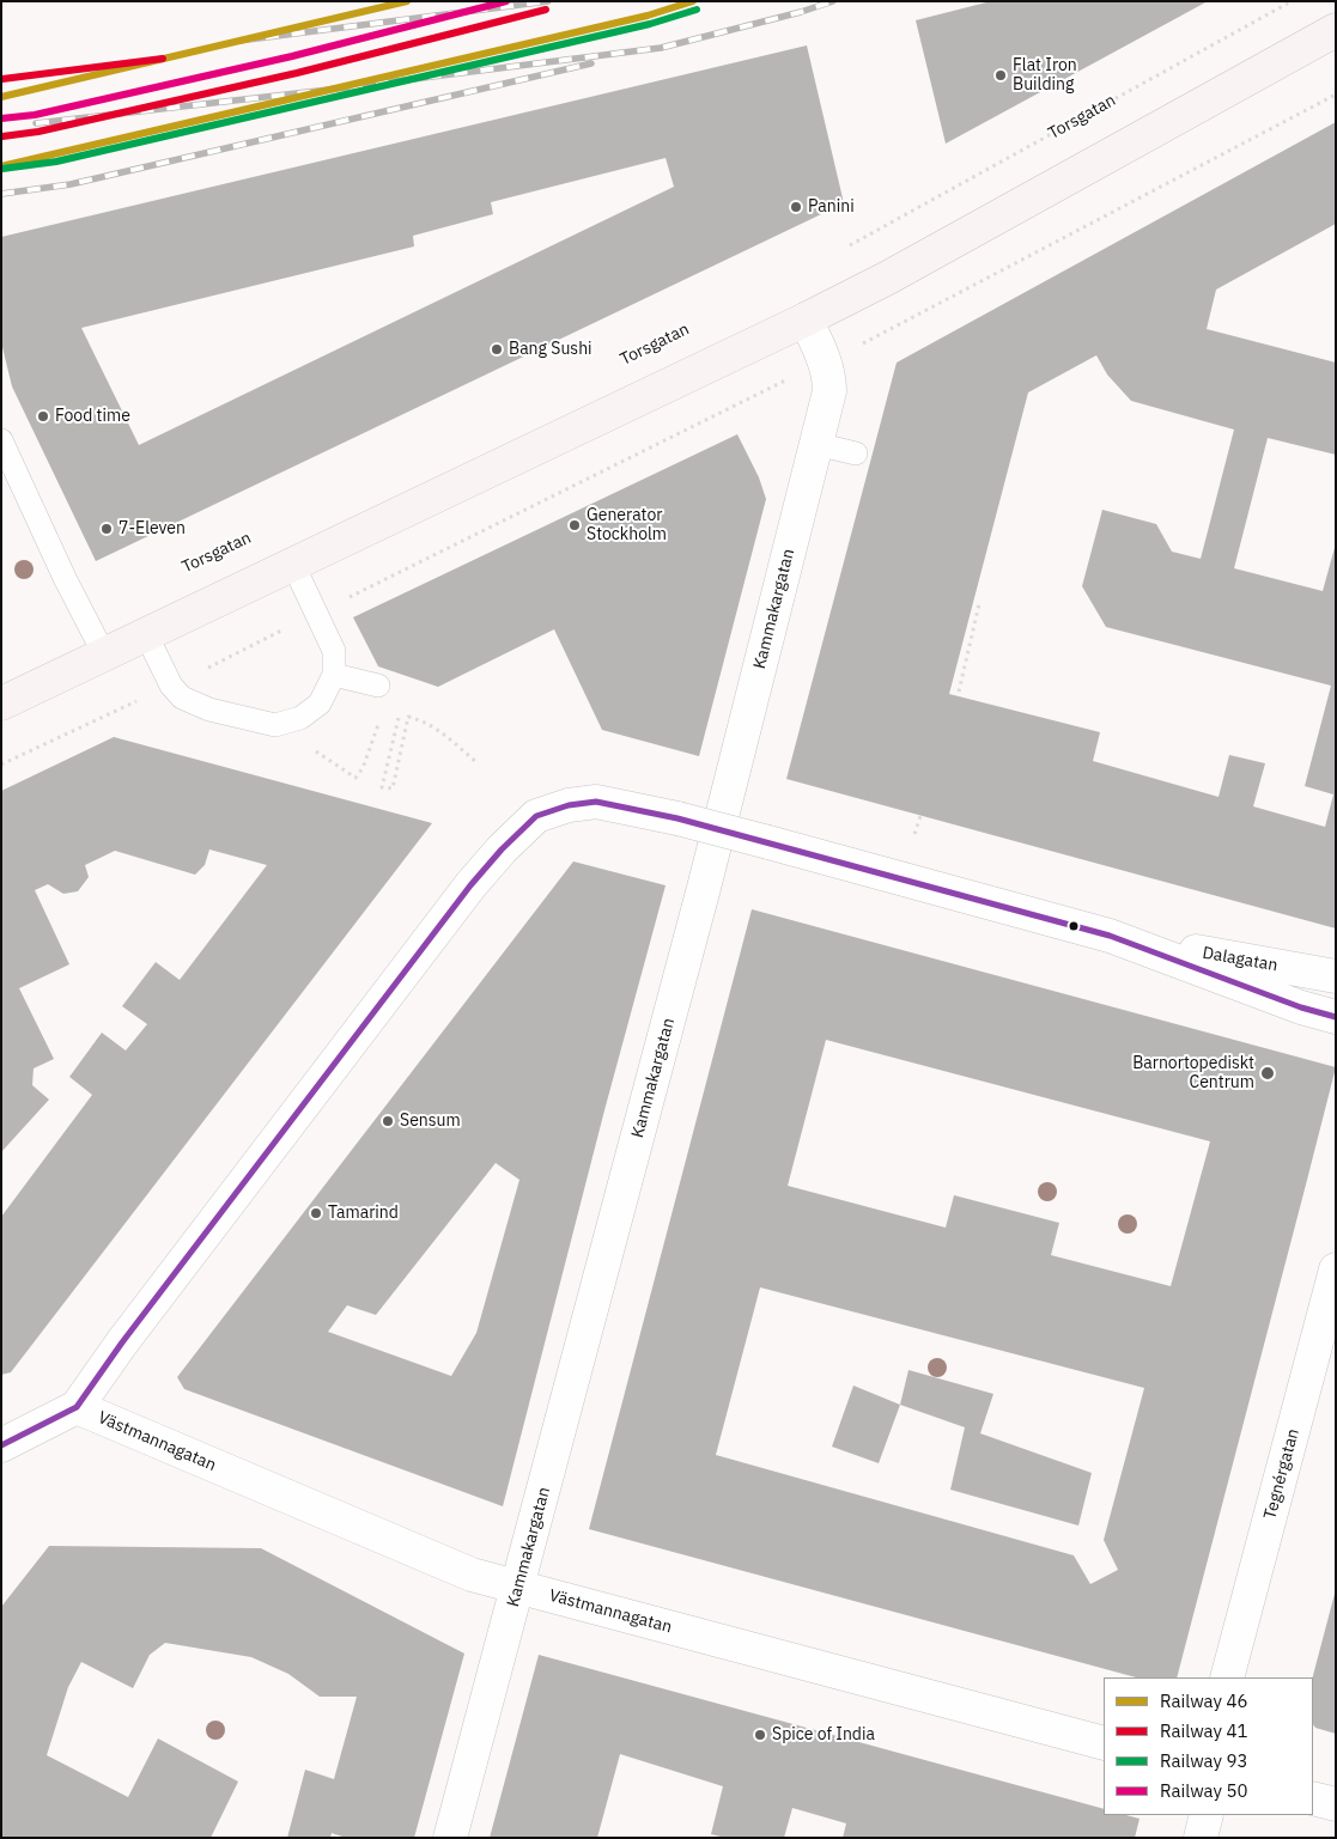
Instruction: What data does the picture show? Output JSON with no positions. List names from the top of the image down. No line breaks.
{"streets":{"street":["Kammakargatan","Dalagatan","Västmannagatan","Tegnérgatan"],"path":["Torsgatan"]},"crossings":[["Kammakargatan","Västmannagatan"],["Dalagatan","Västmannagatan"]],"places":["Flat Iron Building","Panini","Bang Sushi","Food time","Generator Stockholm","7-Eleven","Barnortopediskt Centrum","Sensum","Tamarind","Spice of India"],"lines":["rail line 46","rail line 50","rail line 41","rail line 93"],"legend":["Railway 46","Railway 41","Railway 93","Railway 50"]}
